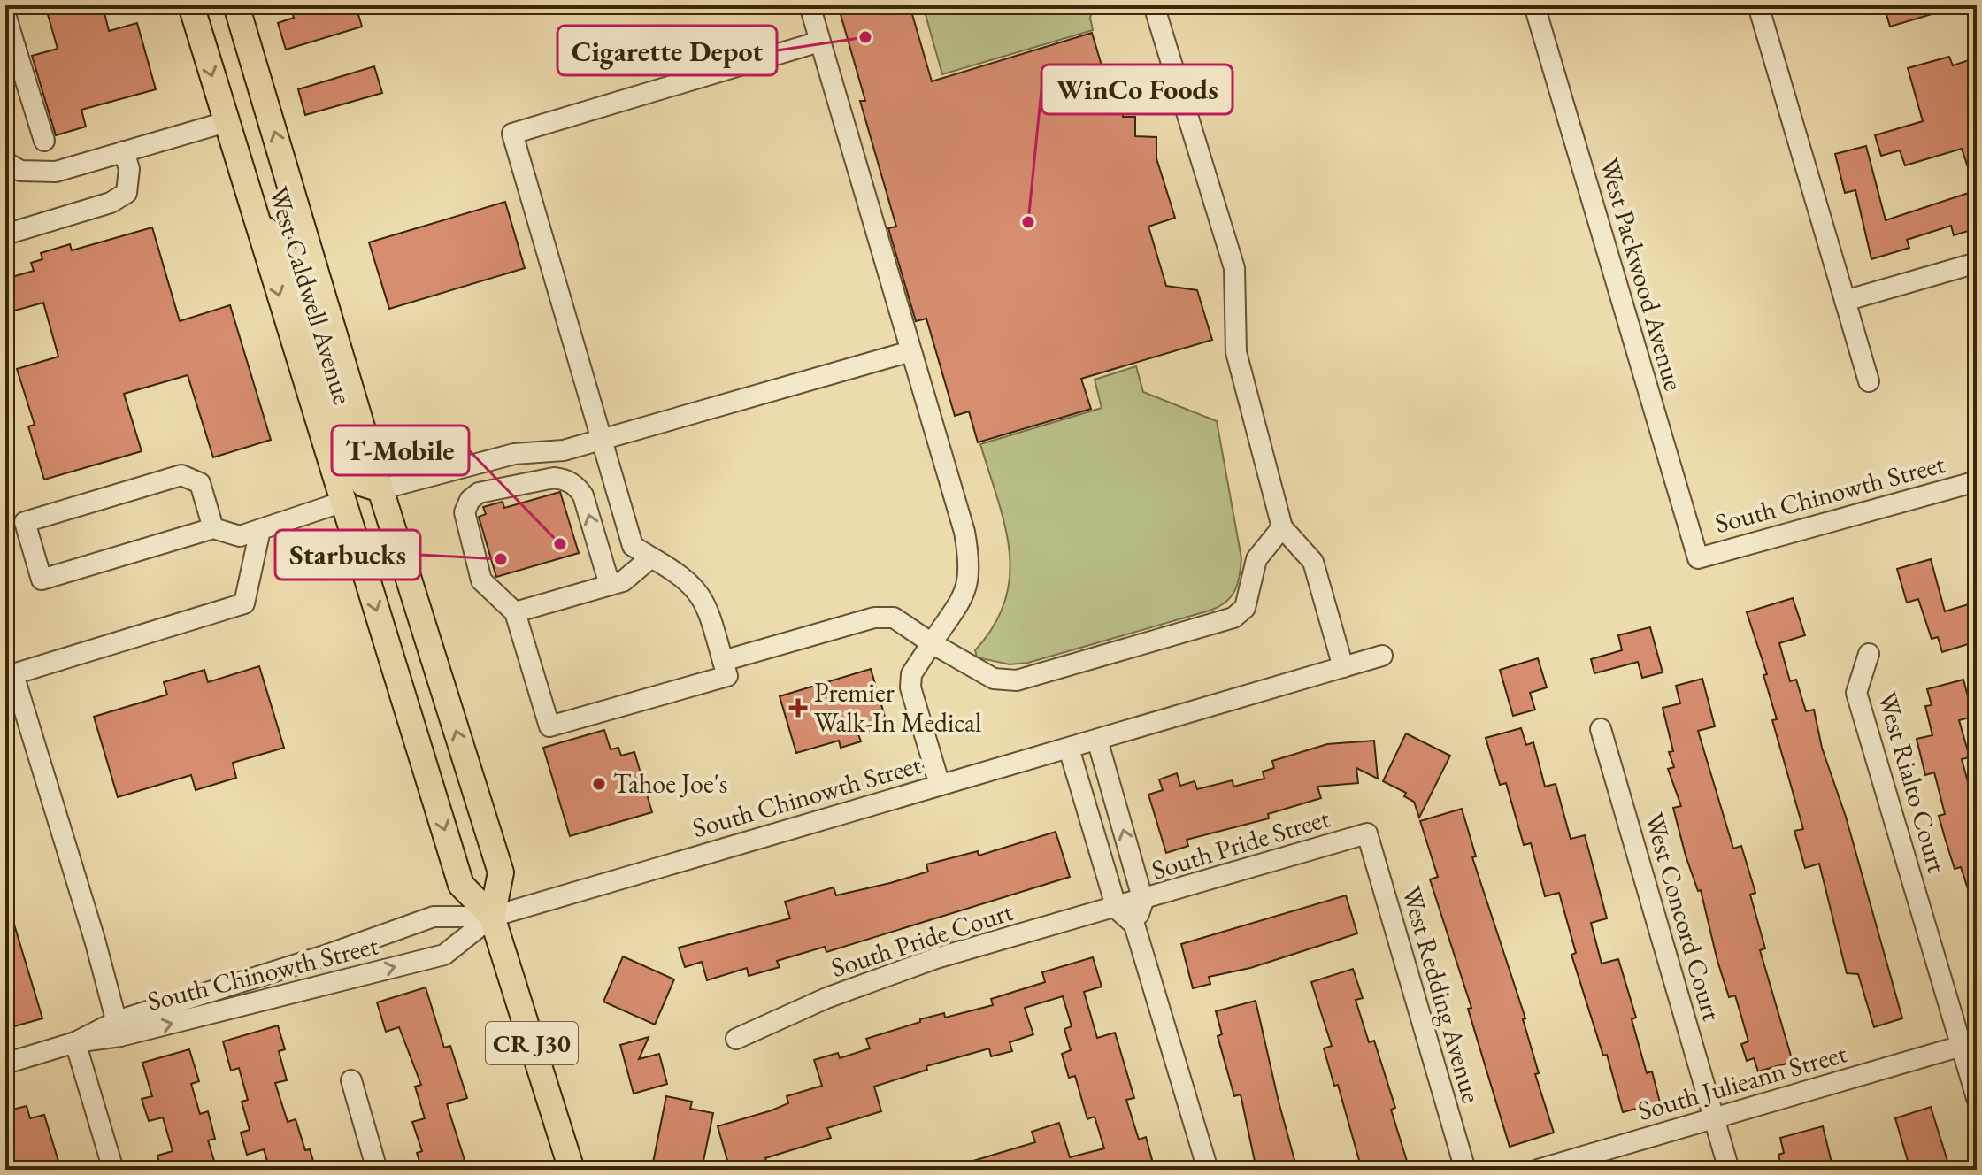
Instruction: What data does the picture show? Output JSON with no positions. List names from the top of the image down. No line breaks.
{"streets":{"main road":["West Caldwell Avenue","CR J30"],"street":["West Packwood Avenue","South Chinowth Street","West Rialto Court","South Pride Street","West Concord Court","South Pride Court","West Redding Avenue","South Julieann Street"]},"crossings":[["West Packwood Avenue","South Chinowth Street"],["West Caldwell Avenue","South Chinowth Street"],["West Rialto Court","South Julieann Street"],["South Pride Street","South Pride Court"],["South Pride Street","West Redding Avenue"],["West Concord Court","South Julieann Street"]],"places":{"other":["Cigarette Depot","WinCo Foods","T-Mobile","Starbucks","Tahoe Joe's"],"health":["Premier Walk-In Medical"]}}
